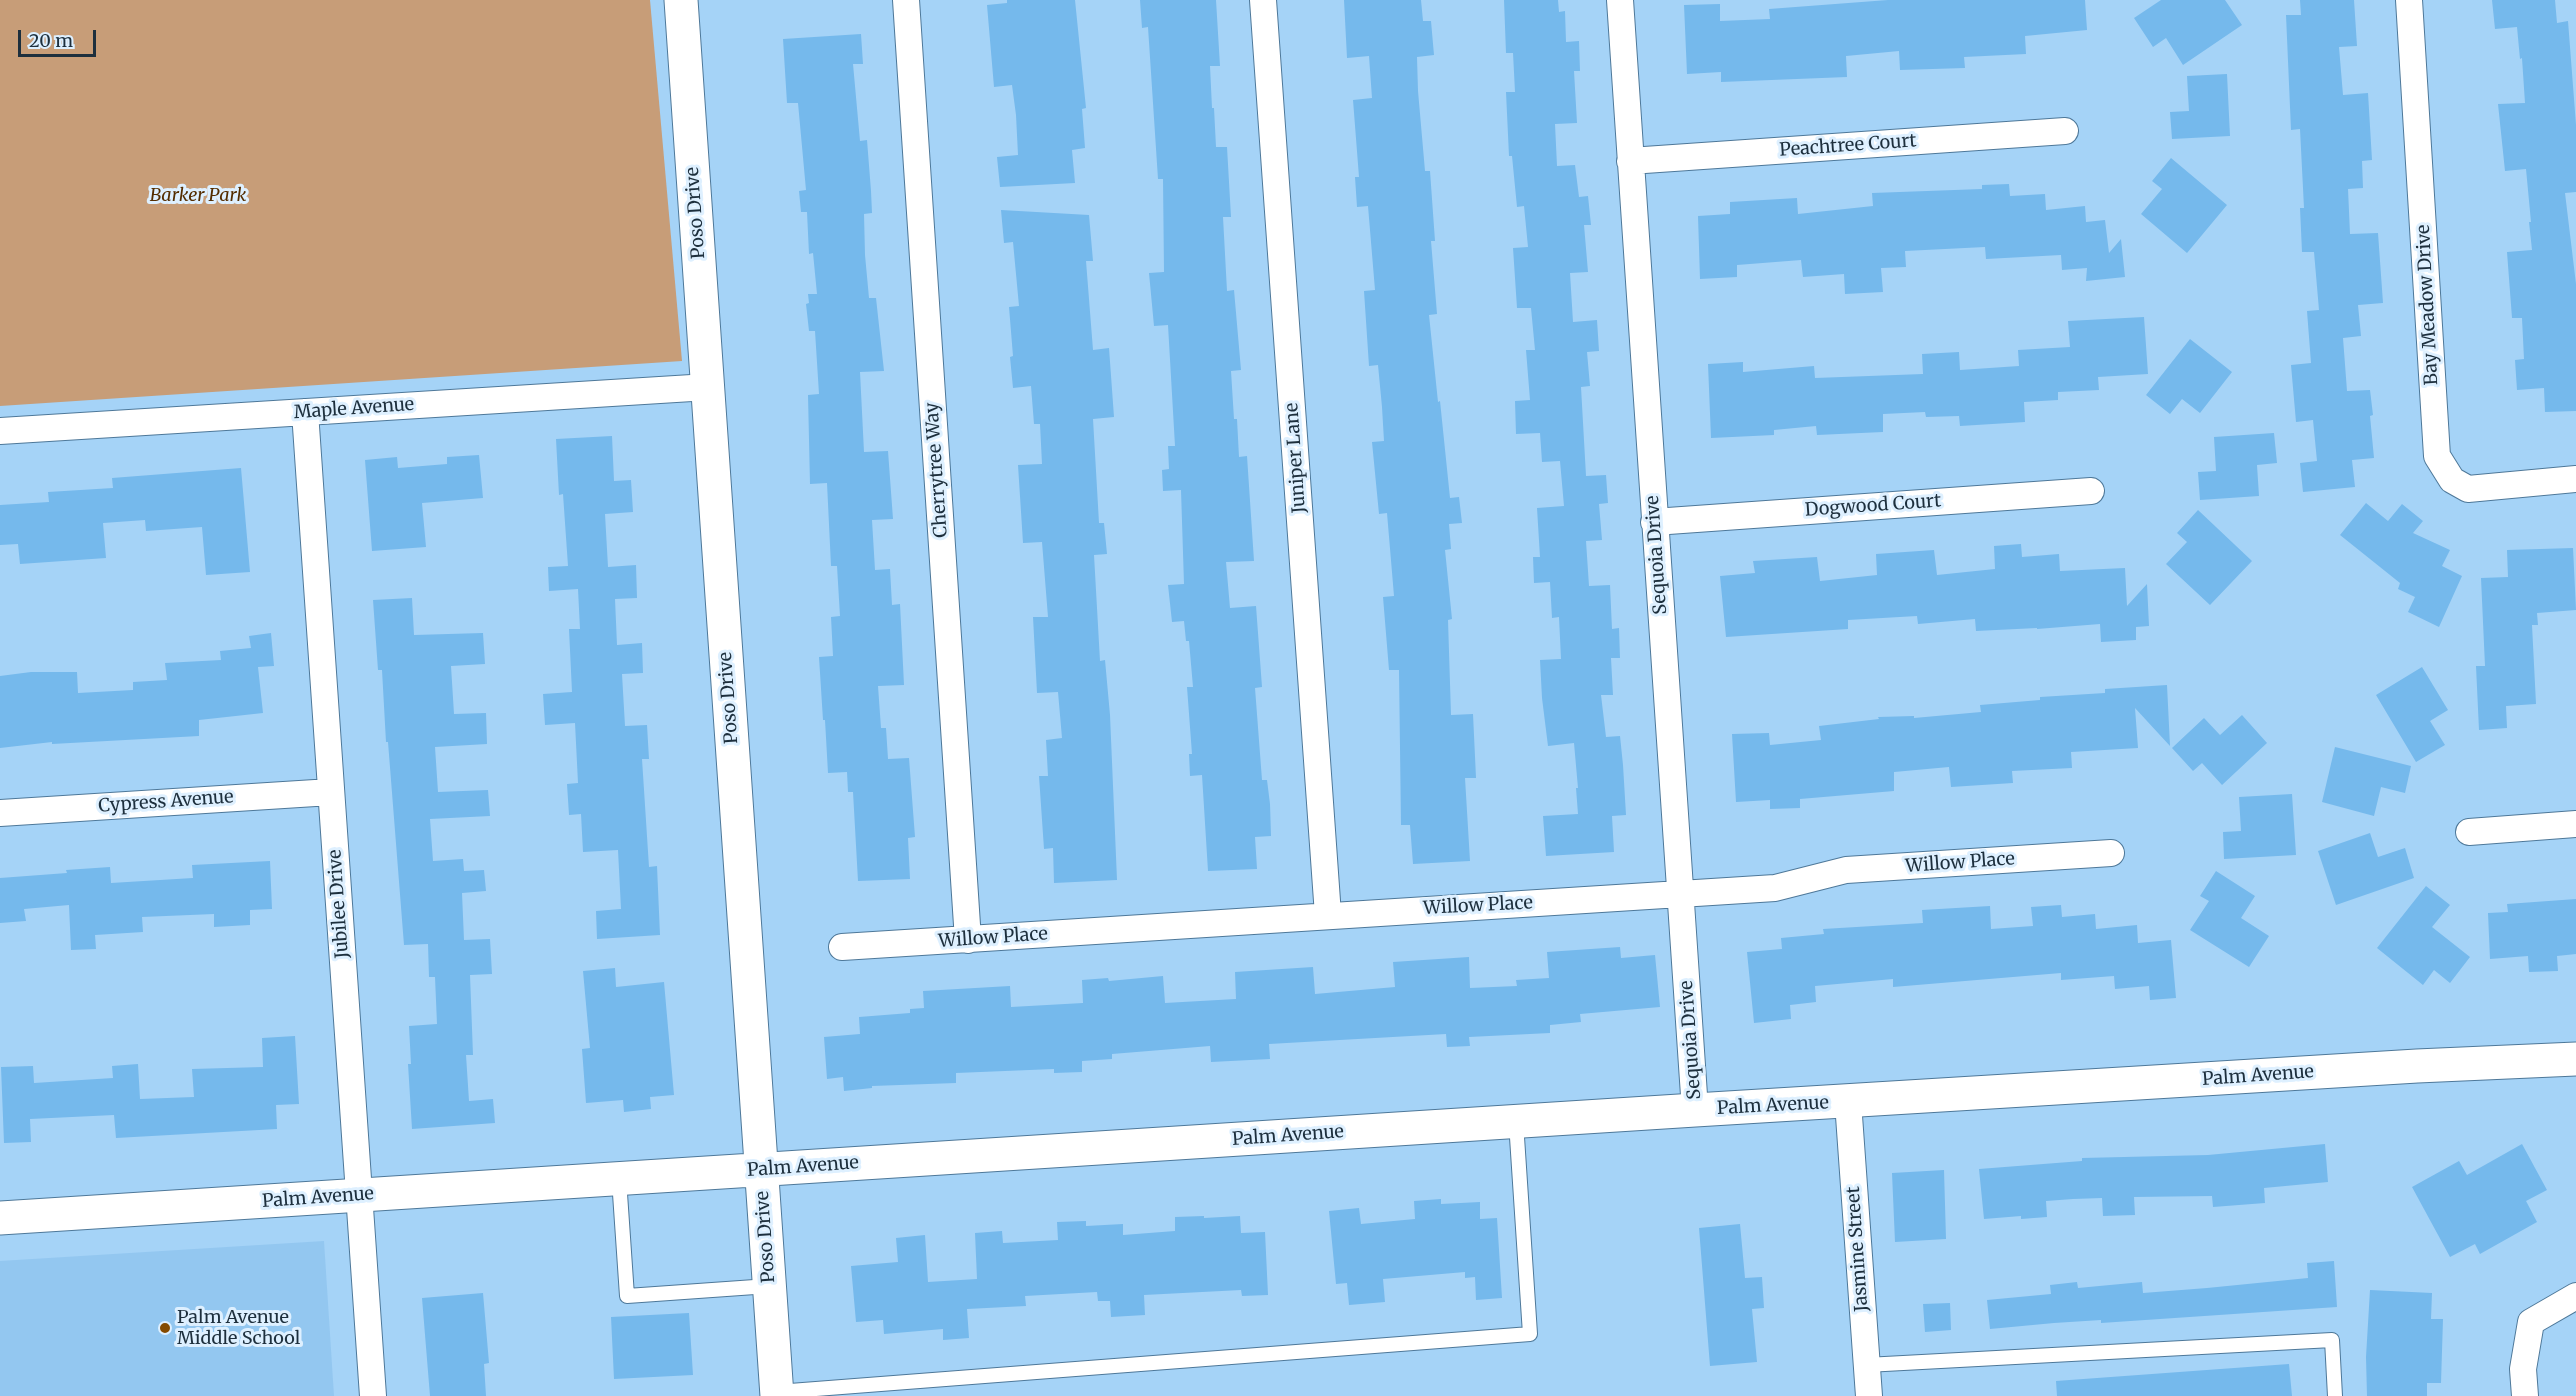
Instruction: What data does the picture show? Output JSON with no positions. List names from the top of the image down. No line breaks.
{"streets":{"main road":["Poso Drive","Palm Avenue"],"street":["Peachtree Court","Bay Meadow Drive","Maple Avenue","Juniper Lane","Cherrytree Way","Dogwood Court","Sequoia Drive","Cypress Avenue","Willow Place","Jubilee Drive","Jasmine Street"]},"crossings":[["Peachtree Court","Sequoia Drive"],["Poso Drive","Maple Avenue"],["Poso Drive","Palm Avenue"],["Maple Avenue","Jubilee Drive"],["Juniper Lane","Willow Place"],["Cherrytree Way","Willow Place"],["Dogwood Court","Sequoia Drive"],["Sequoia Drive","Willow Place"],["Sequoia Drive","Palm Avenue"],["Cypress Avenue","Jubilee Drive"],["Jubilee Drive","Palm Avenue"],["Palm Avenue","Jasmine Street"]],"parks":["Barker Park"],"places":["Palm Avenue Middle School"],"scale_bar":"20 m"}
